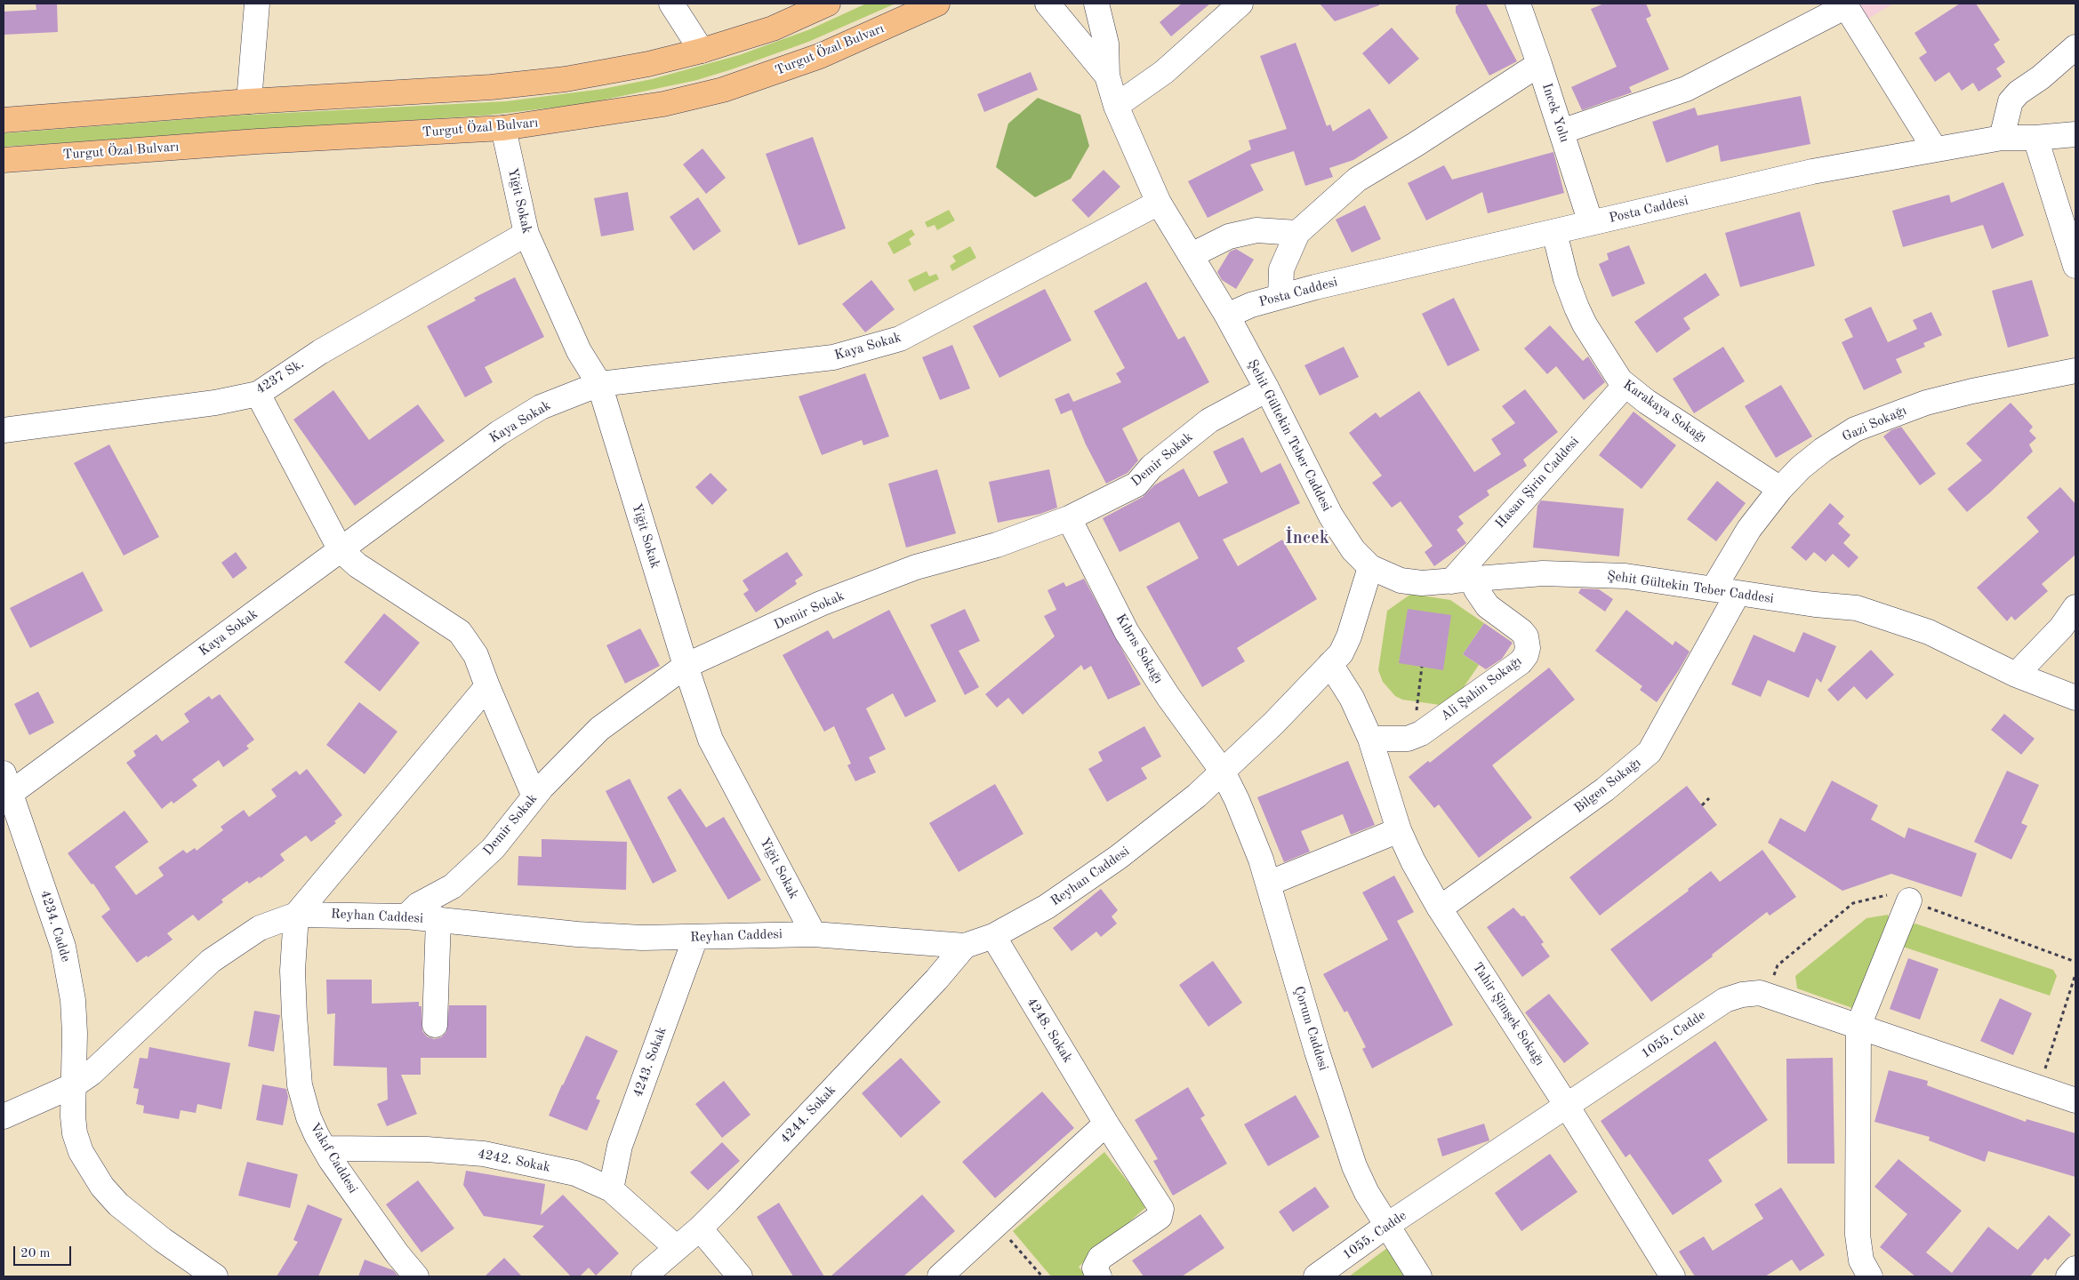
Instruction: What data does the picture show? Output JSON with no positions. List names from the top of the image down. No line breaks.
{"streets":{"main road":["Turgut Özal Bulvarı"],"street":["Incek Yolu","Yiğit Sokak","Posta Caddesi","Kaya Sokak","4237 Sk.","Karakaya Sokağı","Gazi Sokağı","Şehit Gültekin Teber Caddesi","Demir Sokak","Hasan Şirin Caddesi","Kıbrıs Sokağı","Ali Şahin Sokağı","Bilgen Sokağı","Reyhan Caddesi","4234. Cadde","Tahir Şimşek Sokağı","Çorum Caddesi","4248. Sokak","1055. Cadde","4243. Sokak","4244. Sokak","Vakıf Caddesi","4242. Sokak"]},"crossings":[["Turgut Özal Bulvarı","Yiğit Sokak"],["Incek Yolu","Posta Caddesi"],["Yiğit Sokak","Kaya Sokak"],["Yiğit Sokak","4237 Sk."],["Yiğit Sokak","Demir Sokak"],["Yiğit Sokak","Reyhan Caddesi"],["Posta Caddesi","Karakaya Sokağı"],["Posta Caddesi","Şehit Gültekin Teber Caddesi"],["Kaya Sokak","Şehit Gültekin Teber Caddesi"],["Kaya Sokak","4234. Cadde"],["Karakaya Sokağı","Gazi Sokağı"],["Karakaya Sokağı","Hasan Şirin Caddesi"],["Gazi Sokağı","Şehit Gültekin Teber Caddesi"],["Şehit Gültekin Teber Caddesi","Demir Sokak"],["Şehit Gültekin Teber Caddesi","Hasan Şirin Caddesi"],["Şehit Gültekin Teber Caddesi","Ali Şahin Sokağı"],["Şehit Gültekin Teber Caddesi","Bilgen Sokağı"],["Şehit Gültekin Teber Caddesi","Reyhan Caddesi"],["Demir Sokak","Kıbrıs Sokağı"],["Demir Sokak","Reyhan Caddesi"],["Hasan Şirin Caddesi","Ali Şahin Sokağı"],["Kıbrıs Sokağı","Reyhan Caddesi"],["Kıbrıs Sokağı","Çorum Caddesi"],["Bilgen Sokağı","Tahir Şimşek Sokağı"],["Reyhan Caddesi","4234. Cadde"],["Reyhan Caddesi","Tahir Şimşek Sokağı"],["Reyhan Caddesi","Çorum Caddesi"],["Reyhan Caddesi","4248. Sokak"],["Reyhan Caddesi","4243. Sokak"],["Reyhan Caddesi","4244. Sokak"],["Reyhan Caddesi","Vakıf Caddesi"],["Tahir Şimşek Sokağı","1055. Cadde"],["Çorum Caddesi","1055. Cadde"],["4243. Sokak","4242. Sokak"],["4244. Sokak","4242. Sokak"],["Vakıf Caddesi","4242. Sokak"]],"districts":["İncek"],"scale_bar":"20 m"}
